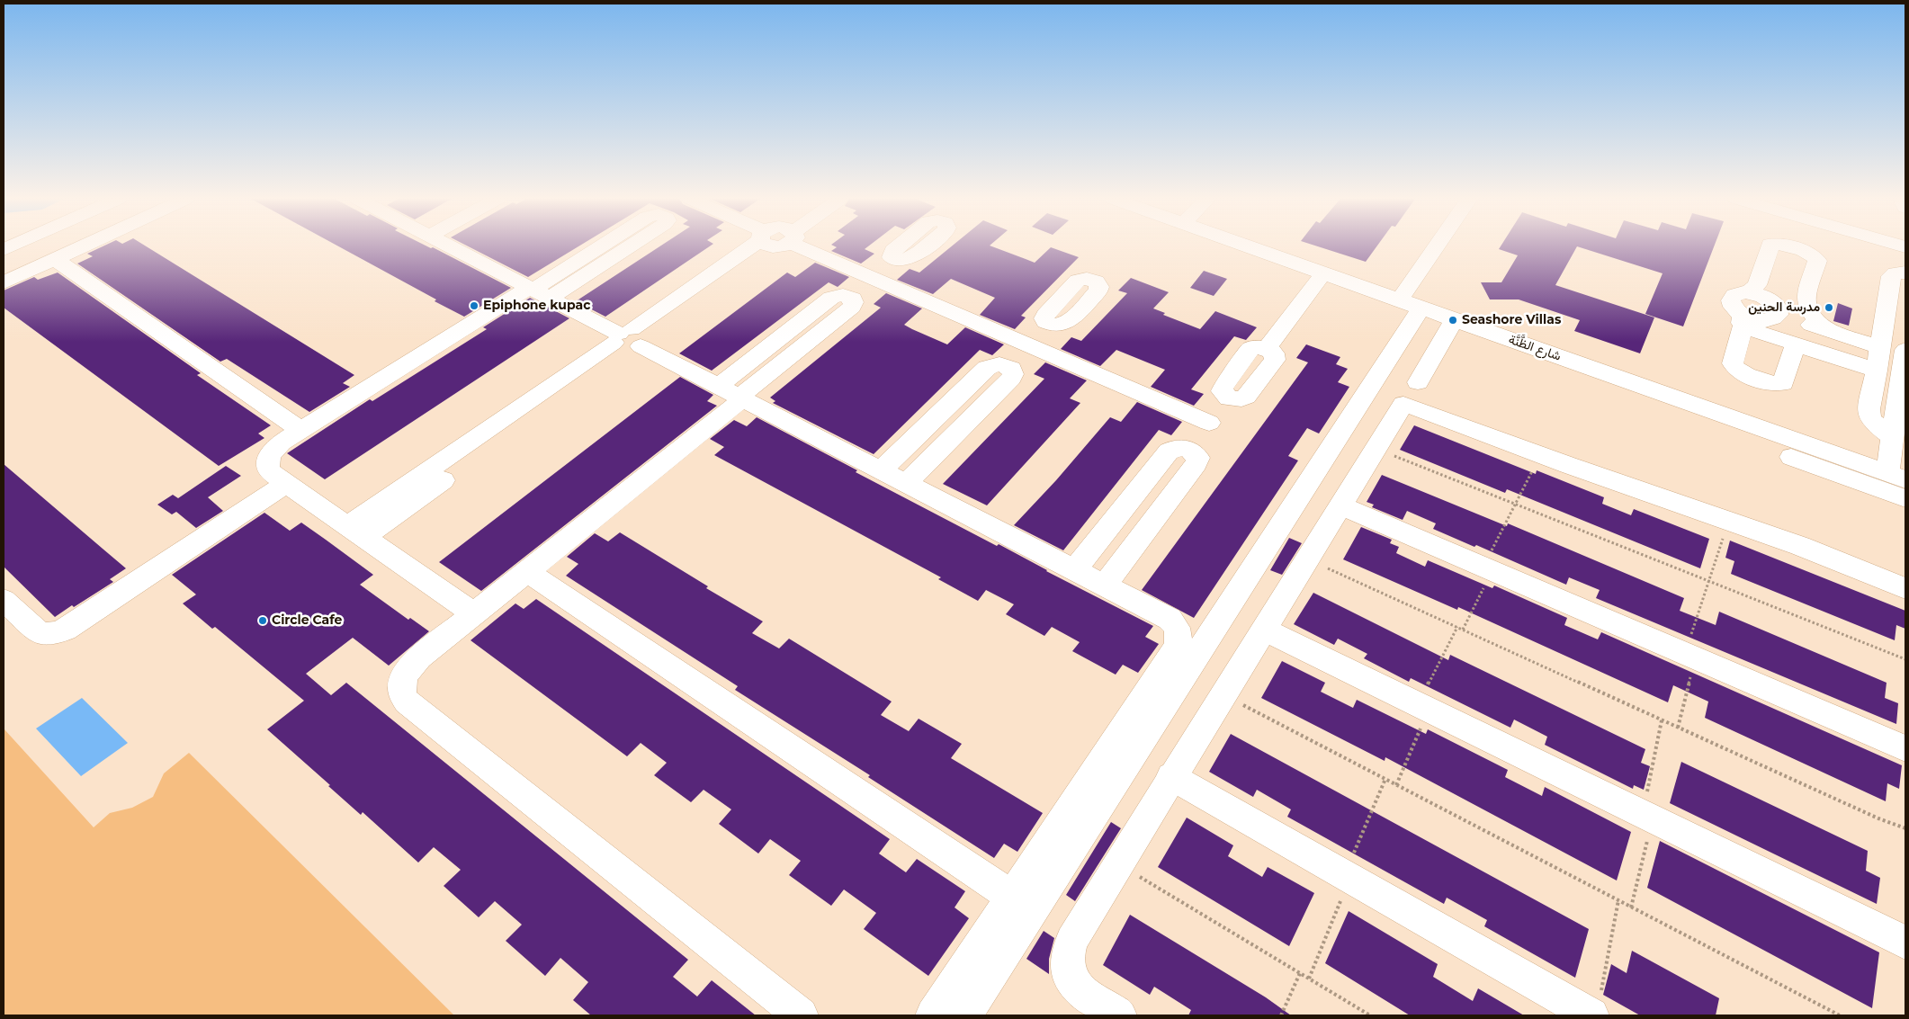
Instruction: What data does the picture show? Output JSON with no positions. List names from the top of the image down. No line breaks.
{"streets":{"street":["شارع الظَّنَّة"]},"places":["Epiphone kupac","مدرسة الحنين","Seashore Villas","Circle Cafe"]}
